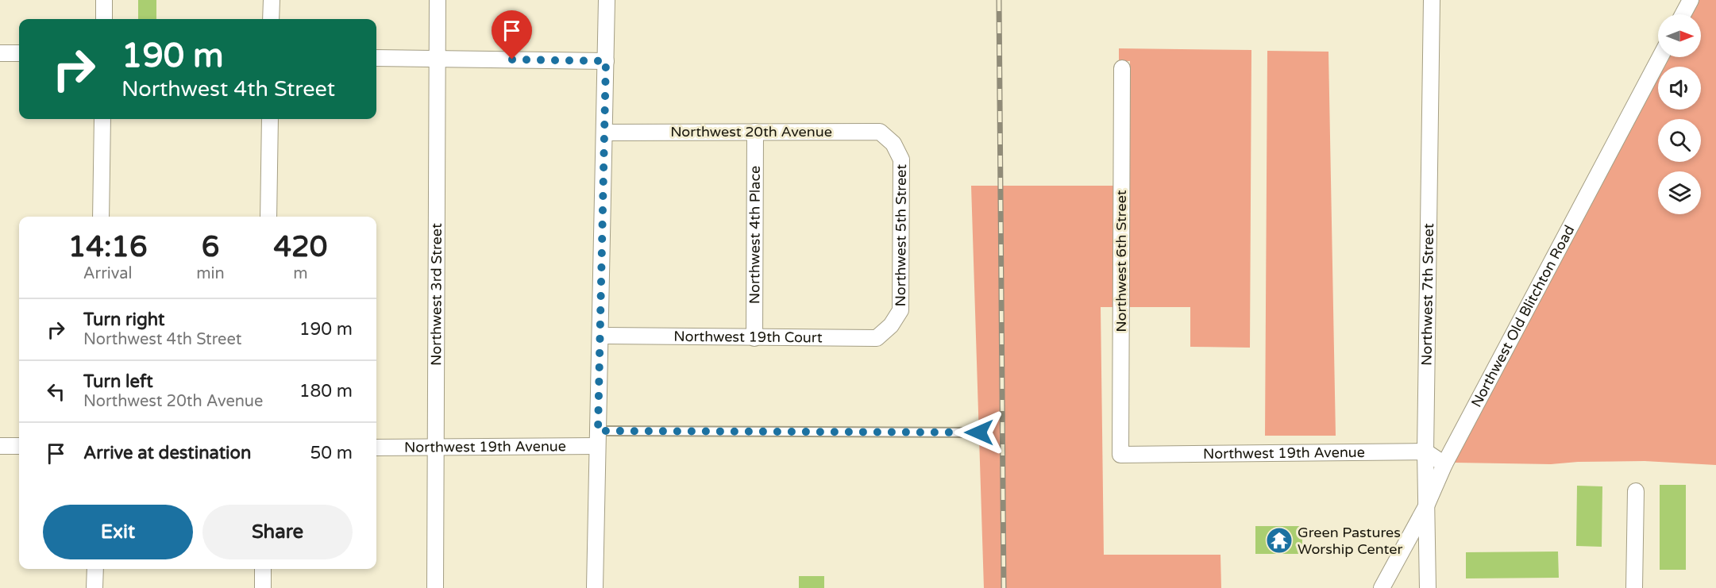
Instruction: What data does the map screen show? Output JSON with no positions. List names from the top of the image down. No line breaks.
{"streets":{"street":["Northwest 20th Avenue","Northwest 4th Place","Northwest 5th Street","Northwest 6th Street","Northwest 3rd Street","Northwest 7th Street","Northwest Old Blitchton Road","Northwest 19th Court","Northwest 19th Avenue"]},"crossings":[["Northwest 20th Avenue","Northwest 4th Place"],["Northwest 20th Avenue","Northwest 5th Street"],["Northwest 4th Place","Northwest 19th Court"],["Northwest 5th Street","Northwest 19th Court"],["Northwest 6th Street","Northwest 19th Avenue"],["Northwest 3rd Street","Northwest 19th Avenue"],["Northwest 7th Street","Northwest Old Blitchton Road"],["Northwest 7th Street","Northwest 19th Avenue"]],"places":{"temple":["Green Pastures Worship Center"]},"north":"right","page":{"turn":["190 m","Northwest 4th Street"],"eta":["14:16","Arrival","6","min","420","m"],"list":[{"name":"Turn right","note":"Northwest 4th Street","value":"190 m"},{"name":"Turn left","note":"Northwest 20th Avenue","value":"180 m"},{"name":"Arrive at destination","value":"50 m"}],"buttons":["Exit","Share"]}}
